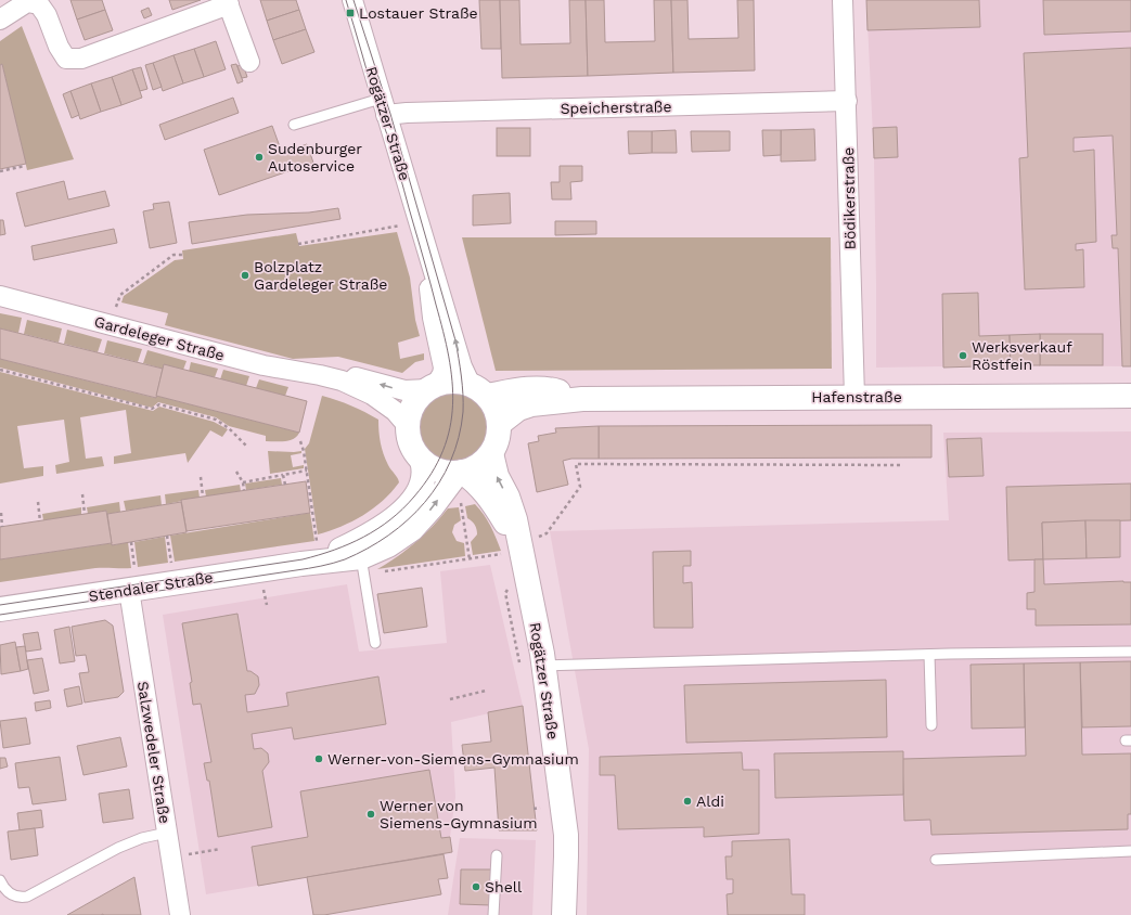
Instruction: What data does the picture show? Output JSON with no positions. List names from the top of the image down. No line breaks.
{"streets":{"street":["Speicherstraße","Rogätzer Straße","Bödikerstraße","Gardeleger Straße","Hafenstraße","Stendaler Straße","Salzwedeler Straße"]},"crossings":[["Speicherstraße","Rogätzer Straße"],["Speicherstraße","Bödikerstraße"],["Rogätzer Straße","Gardeleger Straße"],["Rogätzer Straße","Hafenstraße"],["Rogätzer Straße","Stendaler Straße"],["Bödikerstraße","Hafenstraße"],["Gardeleger Straße","Hafenstraße"],["Gardeleger Straße","Stendaler Straße"],["Hafenstraße","Stendaler Straße"],["Stendaler Straße","Salzwedeler Straße"]],"places":{"transit":["Lostauer Straße"],"other":["Sudenburger Autoservice","Bolzplatz Gardeleger Straße","Werksverkauf Röstfein","Werner-von-Siemens-Gymnasium","Aldi","Werner von Siemens-Gymnasium","Shell"]}}
